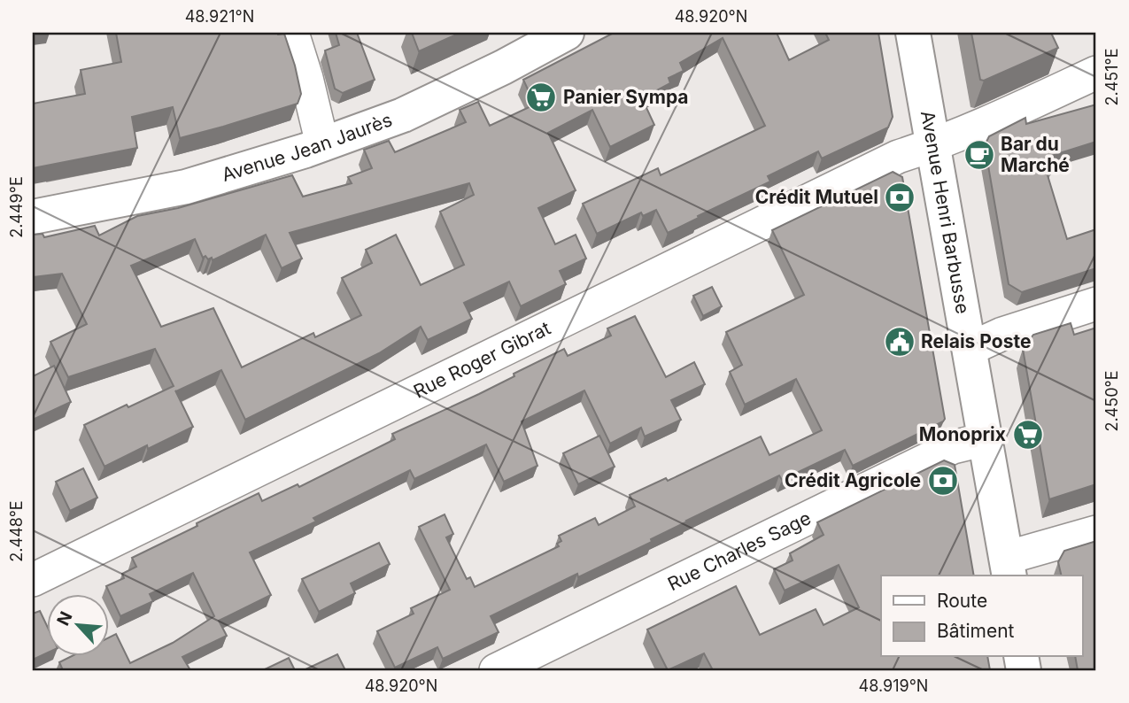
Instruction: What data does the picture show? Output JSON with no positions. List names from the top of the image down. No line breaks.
{"streets":{"main road":["Avenue Jean Jaurès","Avenue Henri Barbusse"],"street":["Rue Roger Gibrat","Rue Charles Sage"]},"crossings":[["Avenue Henri Barbusse","Rue Roger Gibrat"],["Avenue Henri Barbusse","Rue Charles Sage"]],"places":{"supermarket":["Panier Sympa","Monoprix"],"cafe":["Bar du Marché"],"bank":["Crédit Mutuel","Crédit Agricole"],"public building":["Relais Poste"]},"legend":["Route","Bâtiment"],"north":"top left","coordinates":["48.921°N","48.920°N","2.451°E","2.449°E","2.450°E","2.448°E","48.919°N"]}
